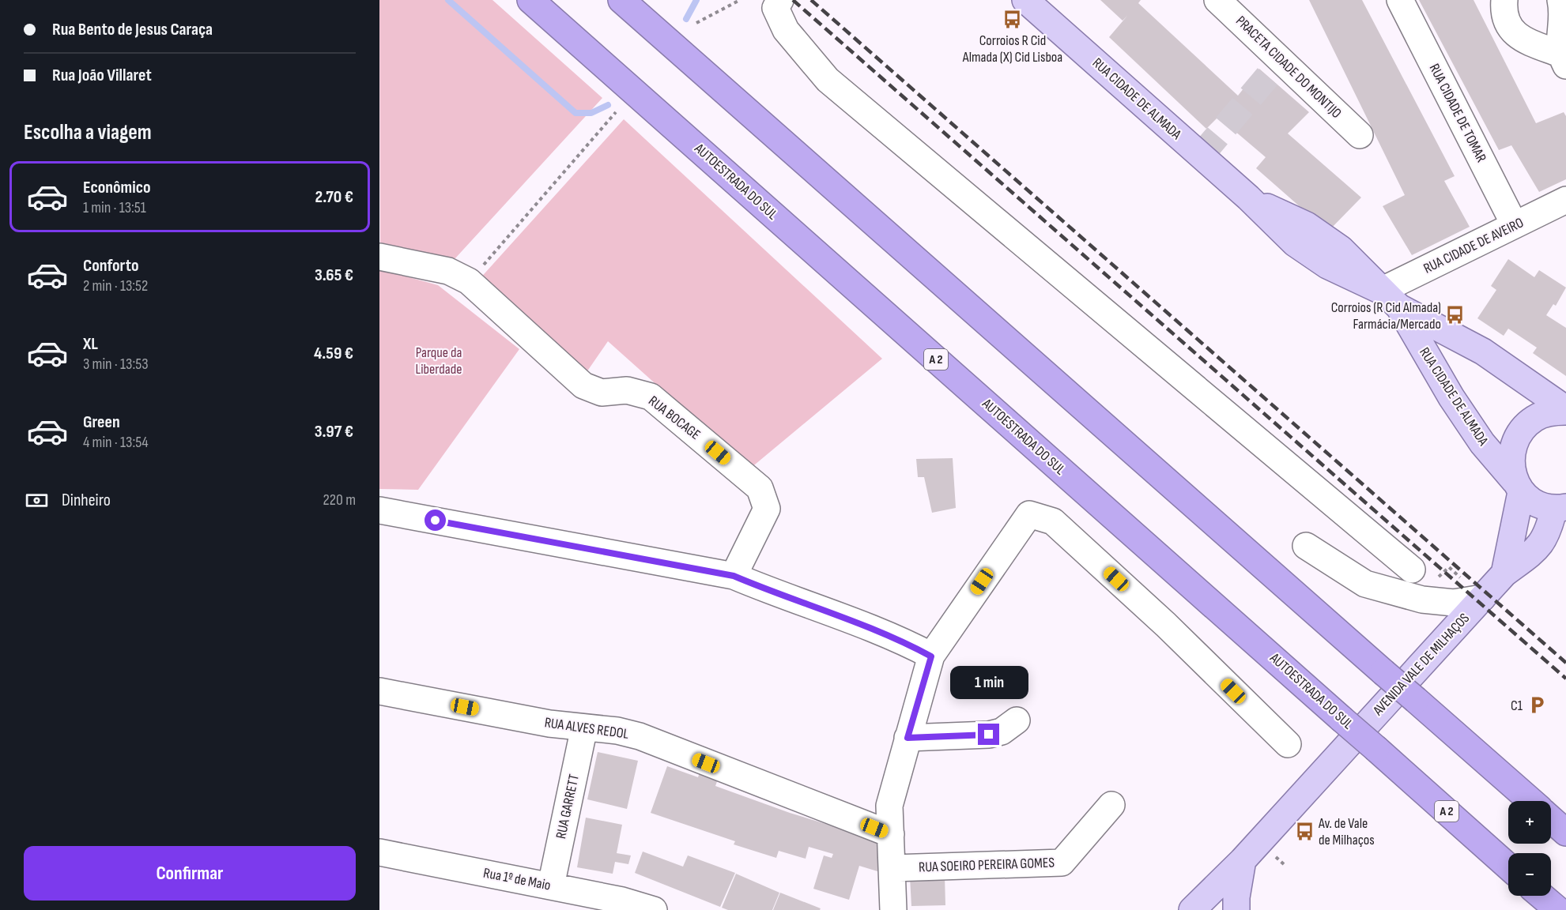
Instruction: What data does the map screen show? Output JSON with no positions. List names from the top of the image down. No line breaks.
{"streets":{"highway":["AUTOESTRADA DO SUL","A 2"],"main road":["RUA CIDADE DE ALMADA","AVENIDA VALE DE MILHAÇOS"],"street":["PRACETA CIDADE DO MONTIJO","RUA CIDADE DE TOMAR","RUA CIDADE DE AVEIRO","RUA BOCAGE","RUA ALVES REDOL","RUA GARRETT","RUA SOEIRO PEREIRA GOMES","Rua 1º de Maio"]},"crossings":[["RUA CIDADE DE ALMADA","RUA CIDADE DE AVEIRO"],["RUA CIDADE DE ALMADA","AVENIDA VALE DE MILHAÇOS"],["RUA CIDADE DE TOMAR","RUA CIDADE DE AVEIRO"],["RUA ALVES REDOL","RUA GARRETT"],["RUA GARRETT","Rua 1º de Maio"]],"parks":["Parque da Liberdade"],"places":{"bus stop":["Corroios R Cid Almada (X) Cid Lisboa","Corroios (R Cid Almada) Farmácia/Mercado","Av. de Vale de Milhaços"],"parking":["C1"]},"page":{"banner":["Rua Bento de Jesus Caraça","Rua João Villaret"],"heading":"Escolha a viagem","list":[{"name":"Econômico","note":"1 min · 13:51","value":"2.70 €"},{"name":"Conforto","note":"2 min · 13:52","value":"3.65 €"},{"name":"XL","note":"3 min · 13:53","value":"4.59 €"},{"name":"Green","note":"4 min · 13:54","value":"3.97 €"}],"pay":["Dinheiro","220 m"],"bubble":"1 min","map_buttons":["+","−"],"buttons":"Confirmar"}}
